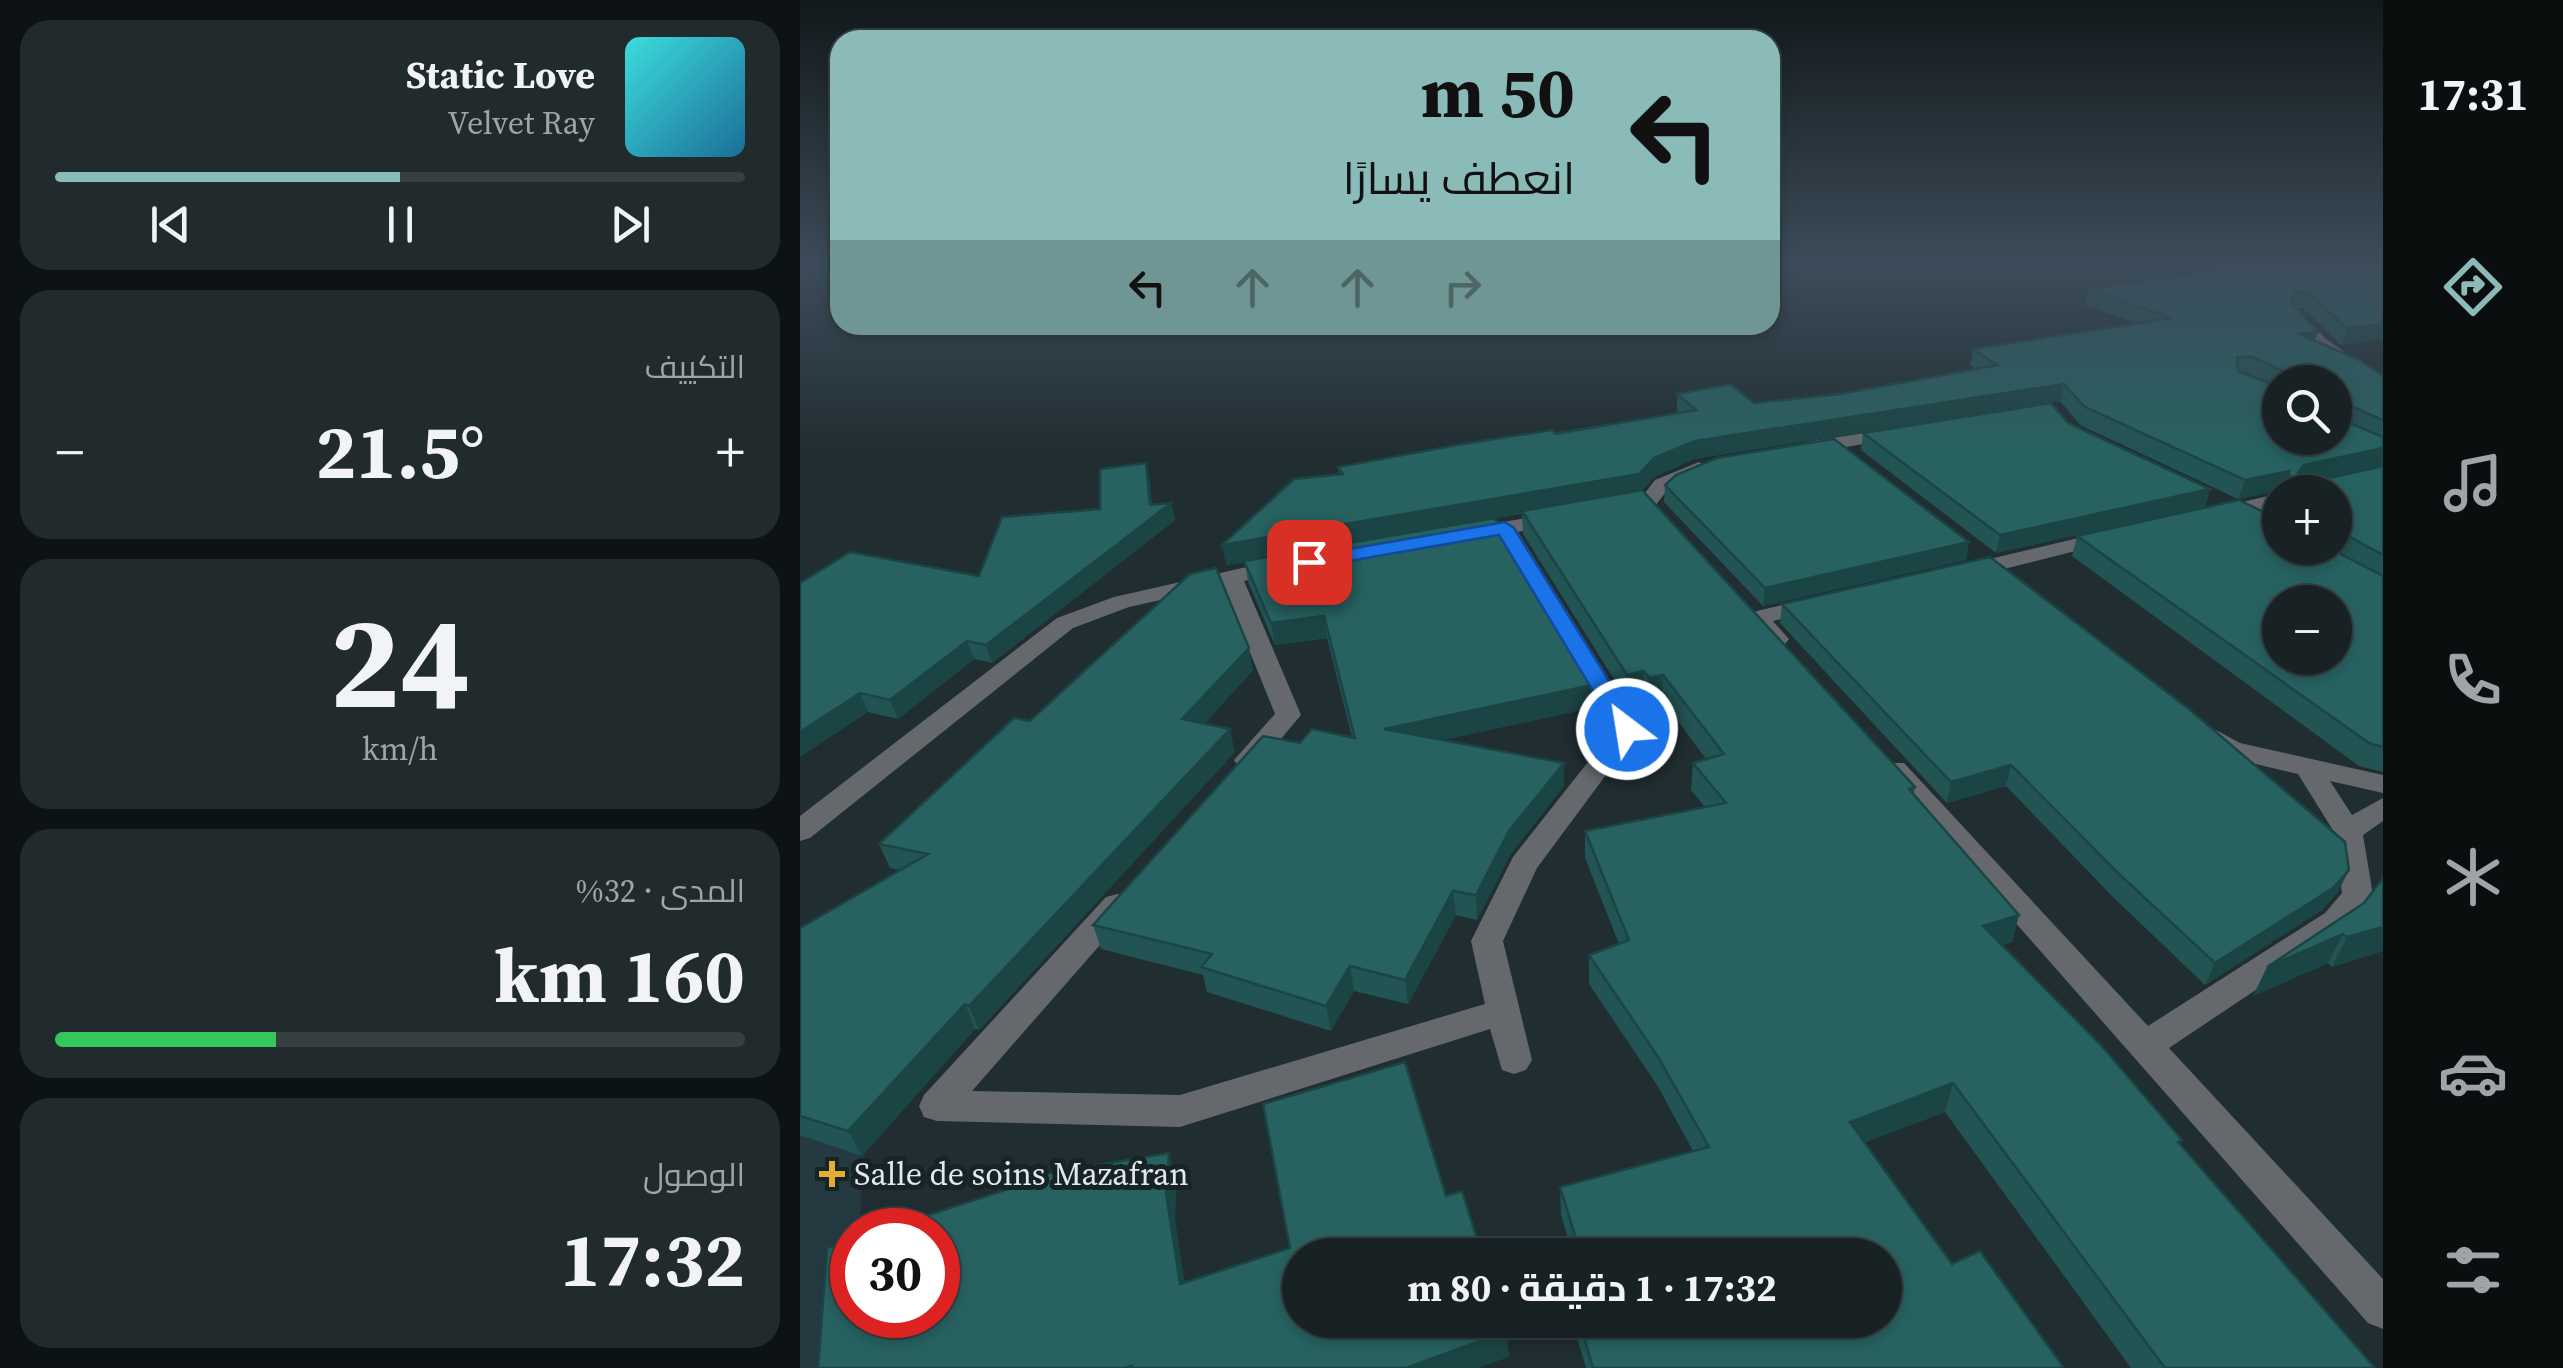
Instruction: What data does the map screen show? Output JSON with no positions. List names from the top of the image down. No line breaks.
{"places":{"health":["Salle de soins Mazafran"]},"page":{"tabs":"17:31","turn":["50 m","انعطف يسارًا"],"song":["Static Love","Velvet Ray"],"tile":["التكييف",["24","km/h"],["المدى · 32%","160 km"],["الوصول","17:32"]],"map_buttons":["+","−"],"heat":["−","21.5°","+"],"limit":"30","trip":"17:32 · 1 دقيقة · 80 m"}}
